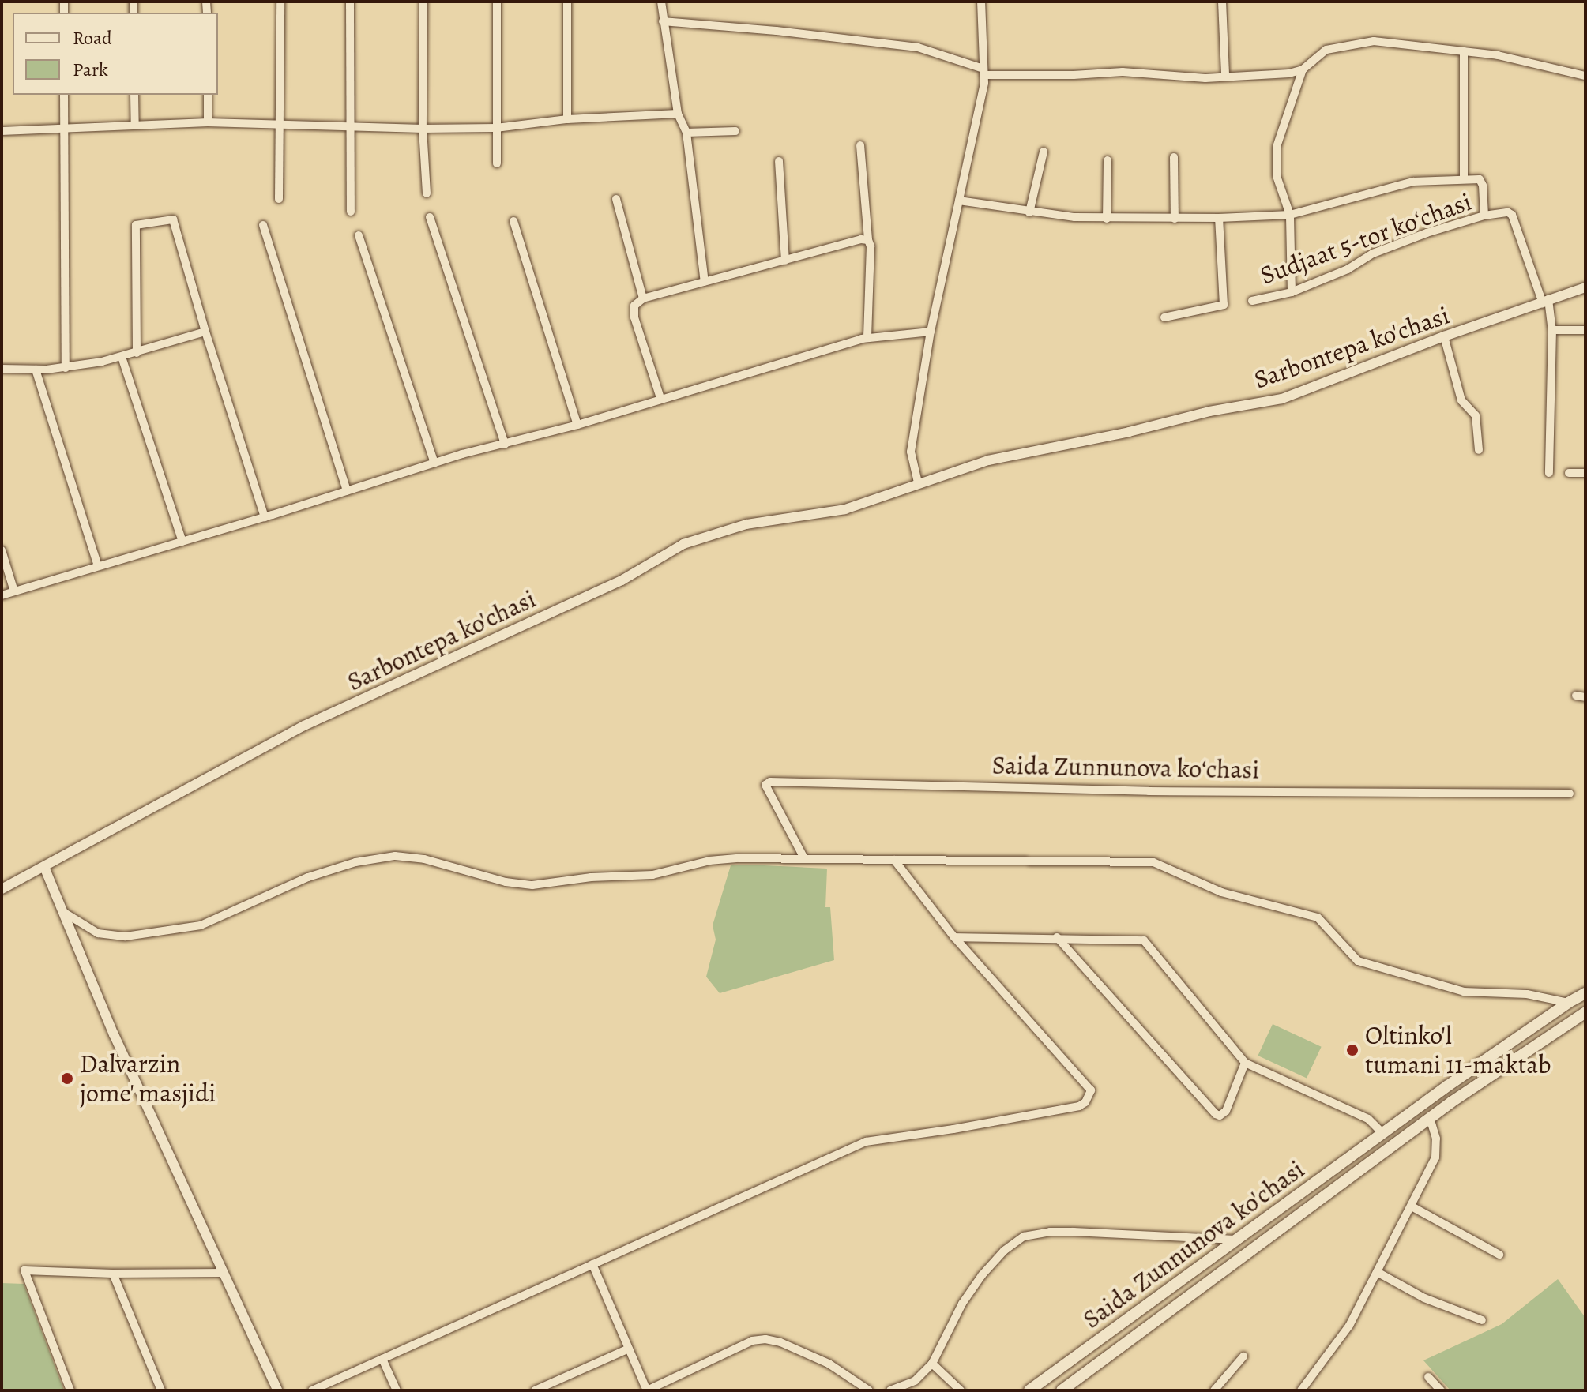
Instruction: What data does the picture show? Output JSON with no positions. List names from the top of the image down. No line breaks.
{"streets":{"main road":["Saida Zunnunova ko'chasi"],"street":["Sudjaat 5-tor koʻchasi","Sarbontepa ko'chasi","Saida Zunnunova koʻchasi"]},"crossings":[["Sudjaat 5-tor koʻchasi","Sarbontepa ko'chasi"]],"places":["Oltinko'l tumani 11-maktab","Dalvarzin jome' masjidi"],"legend":["Road","Park"]}
